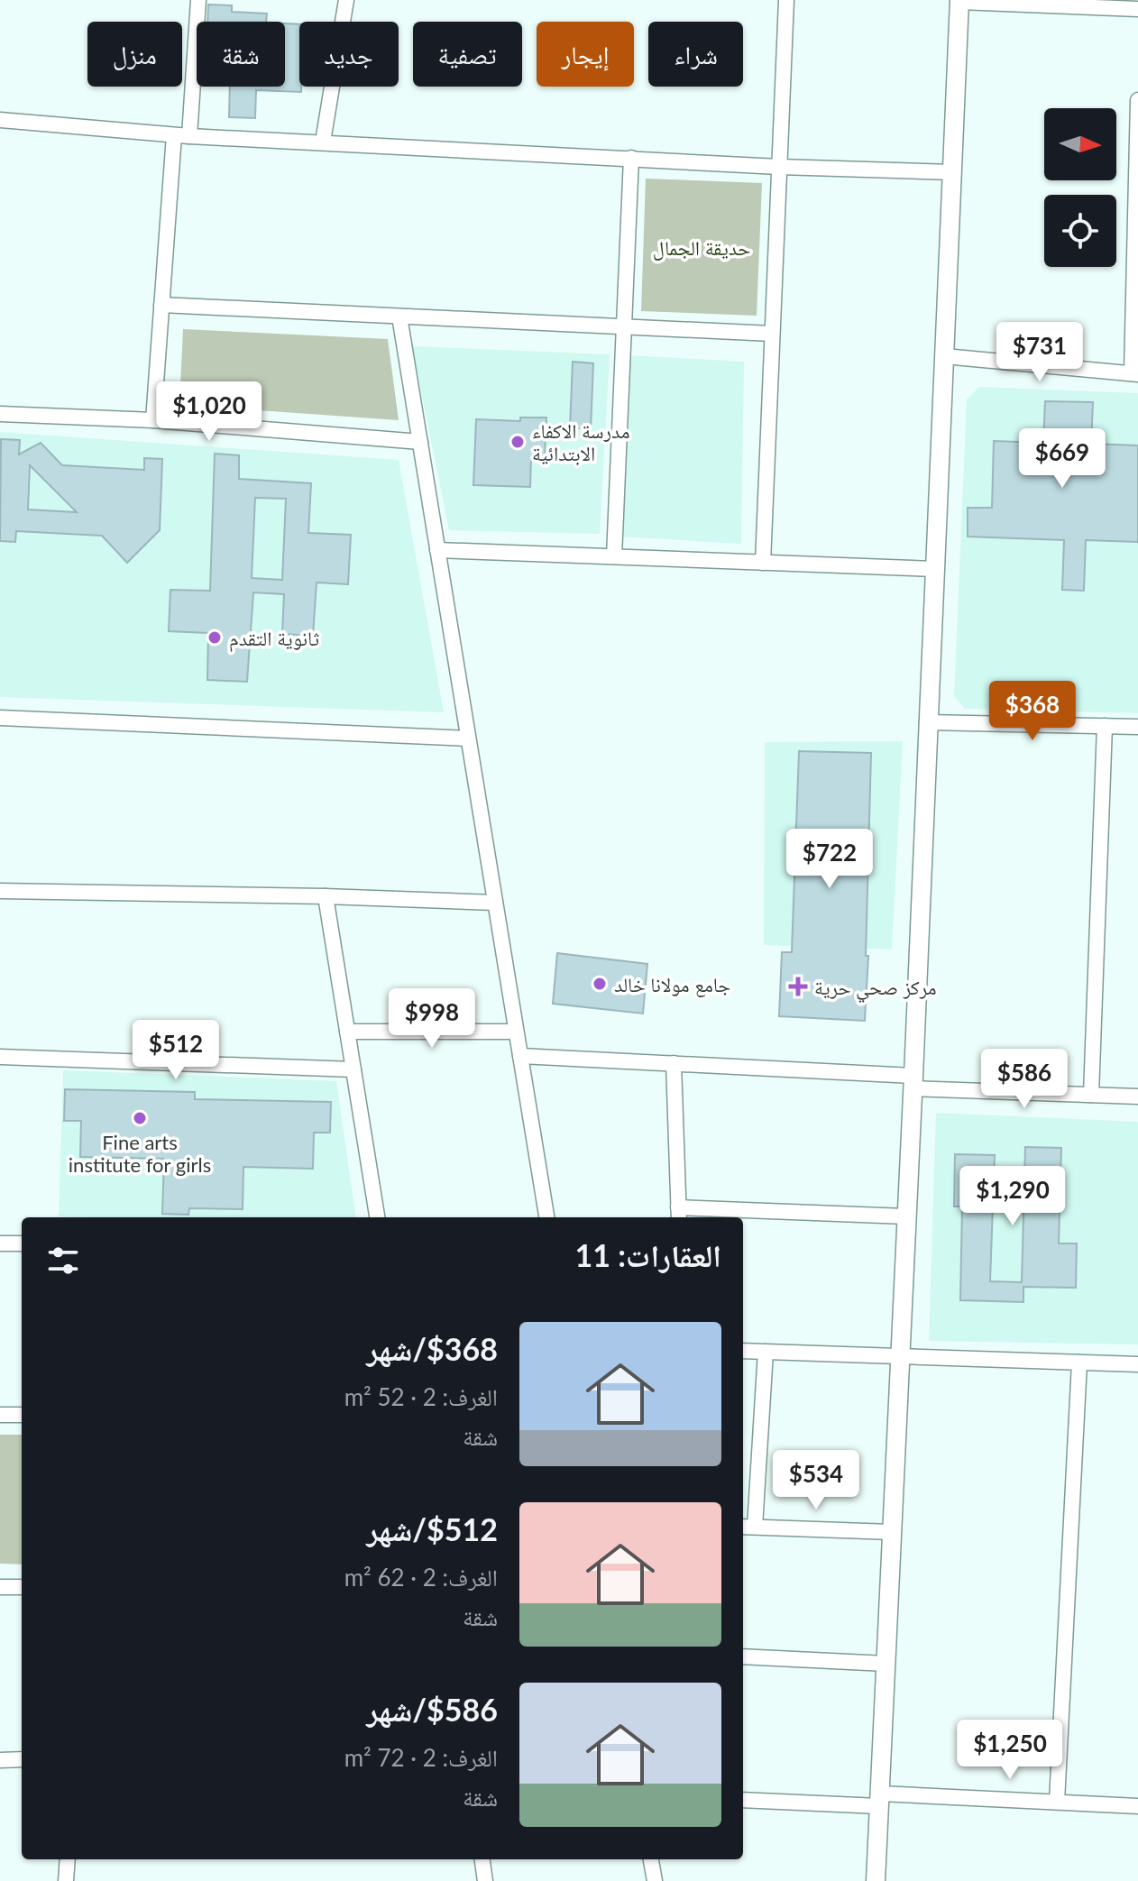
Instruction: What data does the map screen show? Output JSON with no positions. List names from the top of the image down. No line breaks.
{"parks":["حديقة الجمال"],"places":{"other":["مدرسة الاكفاء الابتدائية","ثانوية التقدم","جامع مولانا خالد","Fine arts institute for girls"],"health":["مركز صحي حرية"]},"north":"right","page":{"chip":["شراء","إيجار","تصفية","جديد","شقة","منزل"],"price":["$731","$1,020","$669","$368","$722","$998","$512","$586","$1,290","$534","$1,250"],"heading":"العقارات: 11","list":[{"name":"$368/شهر","note":"الغرف: 2 · 52 m² · شقة"},{"name":"$512/شهر","note":"الغرف: 2 · 62 m² · شقة"},{"name":"$586/شهر","note":"الغرف: 2 · 72 m² · شقة"}]}}
